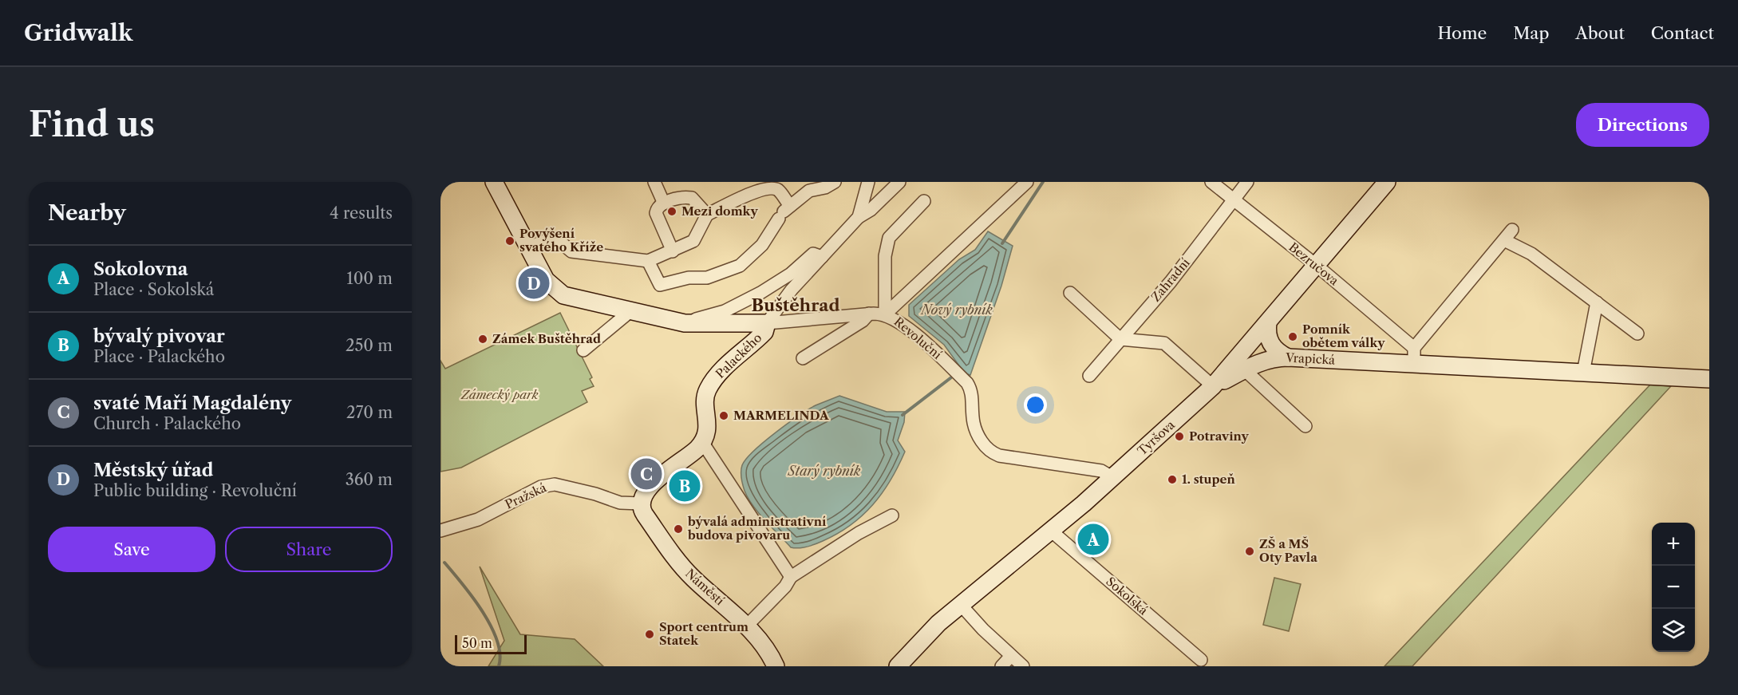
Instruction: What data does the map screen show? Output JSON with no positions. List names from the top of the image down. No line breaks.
{"streets":{"street":["Bezručova","Zahradní","Revoluční","Palackého","Vrapická","Tyršova","Pražská","Náměstí","Sokolská"]},"crossings":[["Bezručova","Zahradní"],["Bezručova","Vrapická"],["Bezručova","Tyršova"],["Revoluční","Palackého"],["Revoluční","Tyršova"],["Vrapická","Tyršova"],["Tyršova","Sokolská"],["Pražská","Náměstí"]],"districts":["Buštěhrad"],"water":["Nový rybník","Starý rybník"],"parks":["Zámecký park"],"places":["Mezi domky","Povýšení svatého Kříže","Pomník obětem války","Zámek Buštěhrad","MARMELINDA","Potraviny","1. stupeň","bývalá administrativní budova pivovaru","ZŠ a MŠ Oty Pavla","Sport centrum Statek"],"scale_bar":"50 m","page":{"header":"Gridwalk","nav":["Home","Map","About","Contact"],"buttons":["Directions",["Save","Share"]],"title":"Find us","heading":["Nearby","4 results"],"list":[{"mark":"A","name":"Sokolovna","note":"Place · Sokolská","value":"100 m"},{"mark":"B","name":"bývalý pivovar","note":"Place · Palackého","value":"250 m"},{"mark":"C","name":"svaté Maří Magdalény","note":"Church · Palackého","value":"270 m"},{"mark":"D","name":"Městský úřad","note":"Public building · Revoluční","value":"360 m"}],"pins":["D","C","B","A"],"map_buttons":["+","−"],"scale":"50 m"}}
